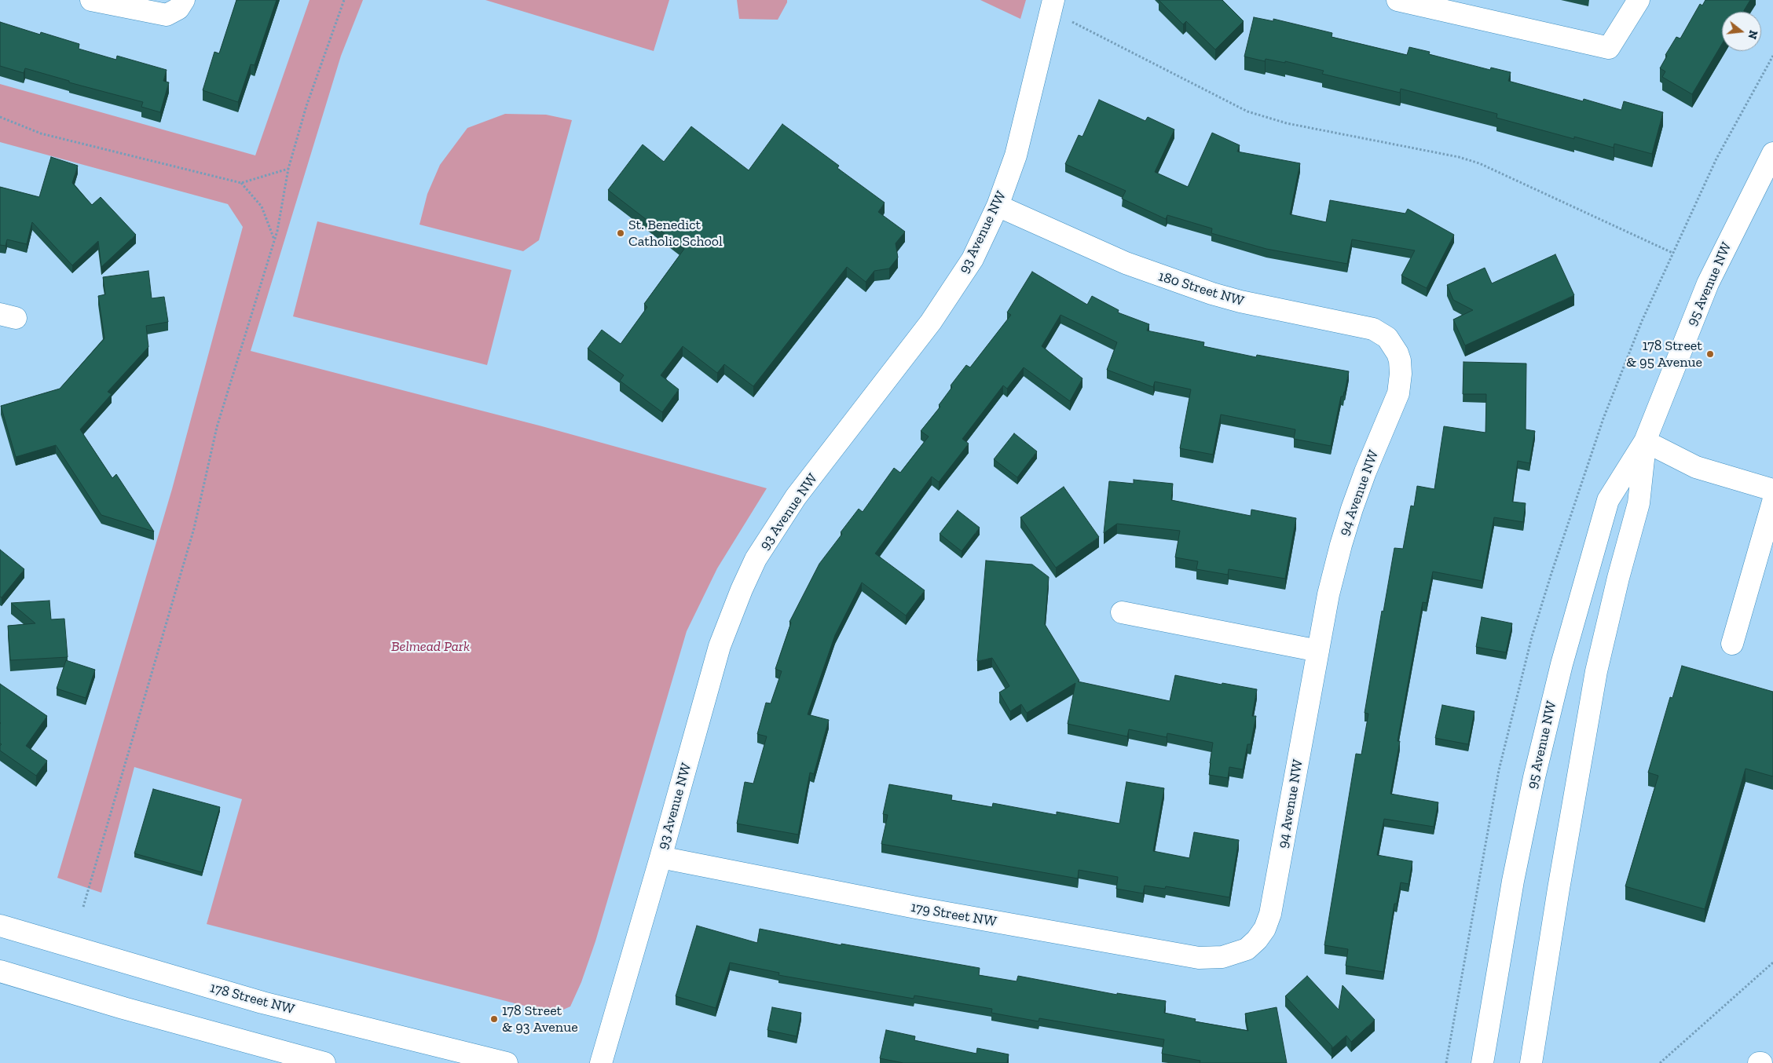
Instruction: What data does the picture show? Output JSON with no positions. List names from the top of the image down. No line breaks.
{"streets":{"street":["93 Avenue NW","95 Avenue NW","180 Street NW","94 Avenue NW","179 Street NW","178 Street NW"]},"crossings":[["93 Avenue NW","180 Street NW"],["93 Avenue NW","179 Street NW"],["180 Street NW","94 Avenue NW"],["94 Avenue NW","179 Street NW"]],"parks":["Belmead Park"],"places":["St. Benedict Catholic School","178 Street & 95 Avenue","178 Street & 93 Avenue"],"north":"right"}
